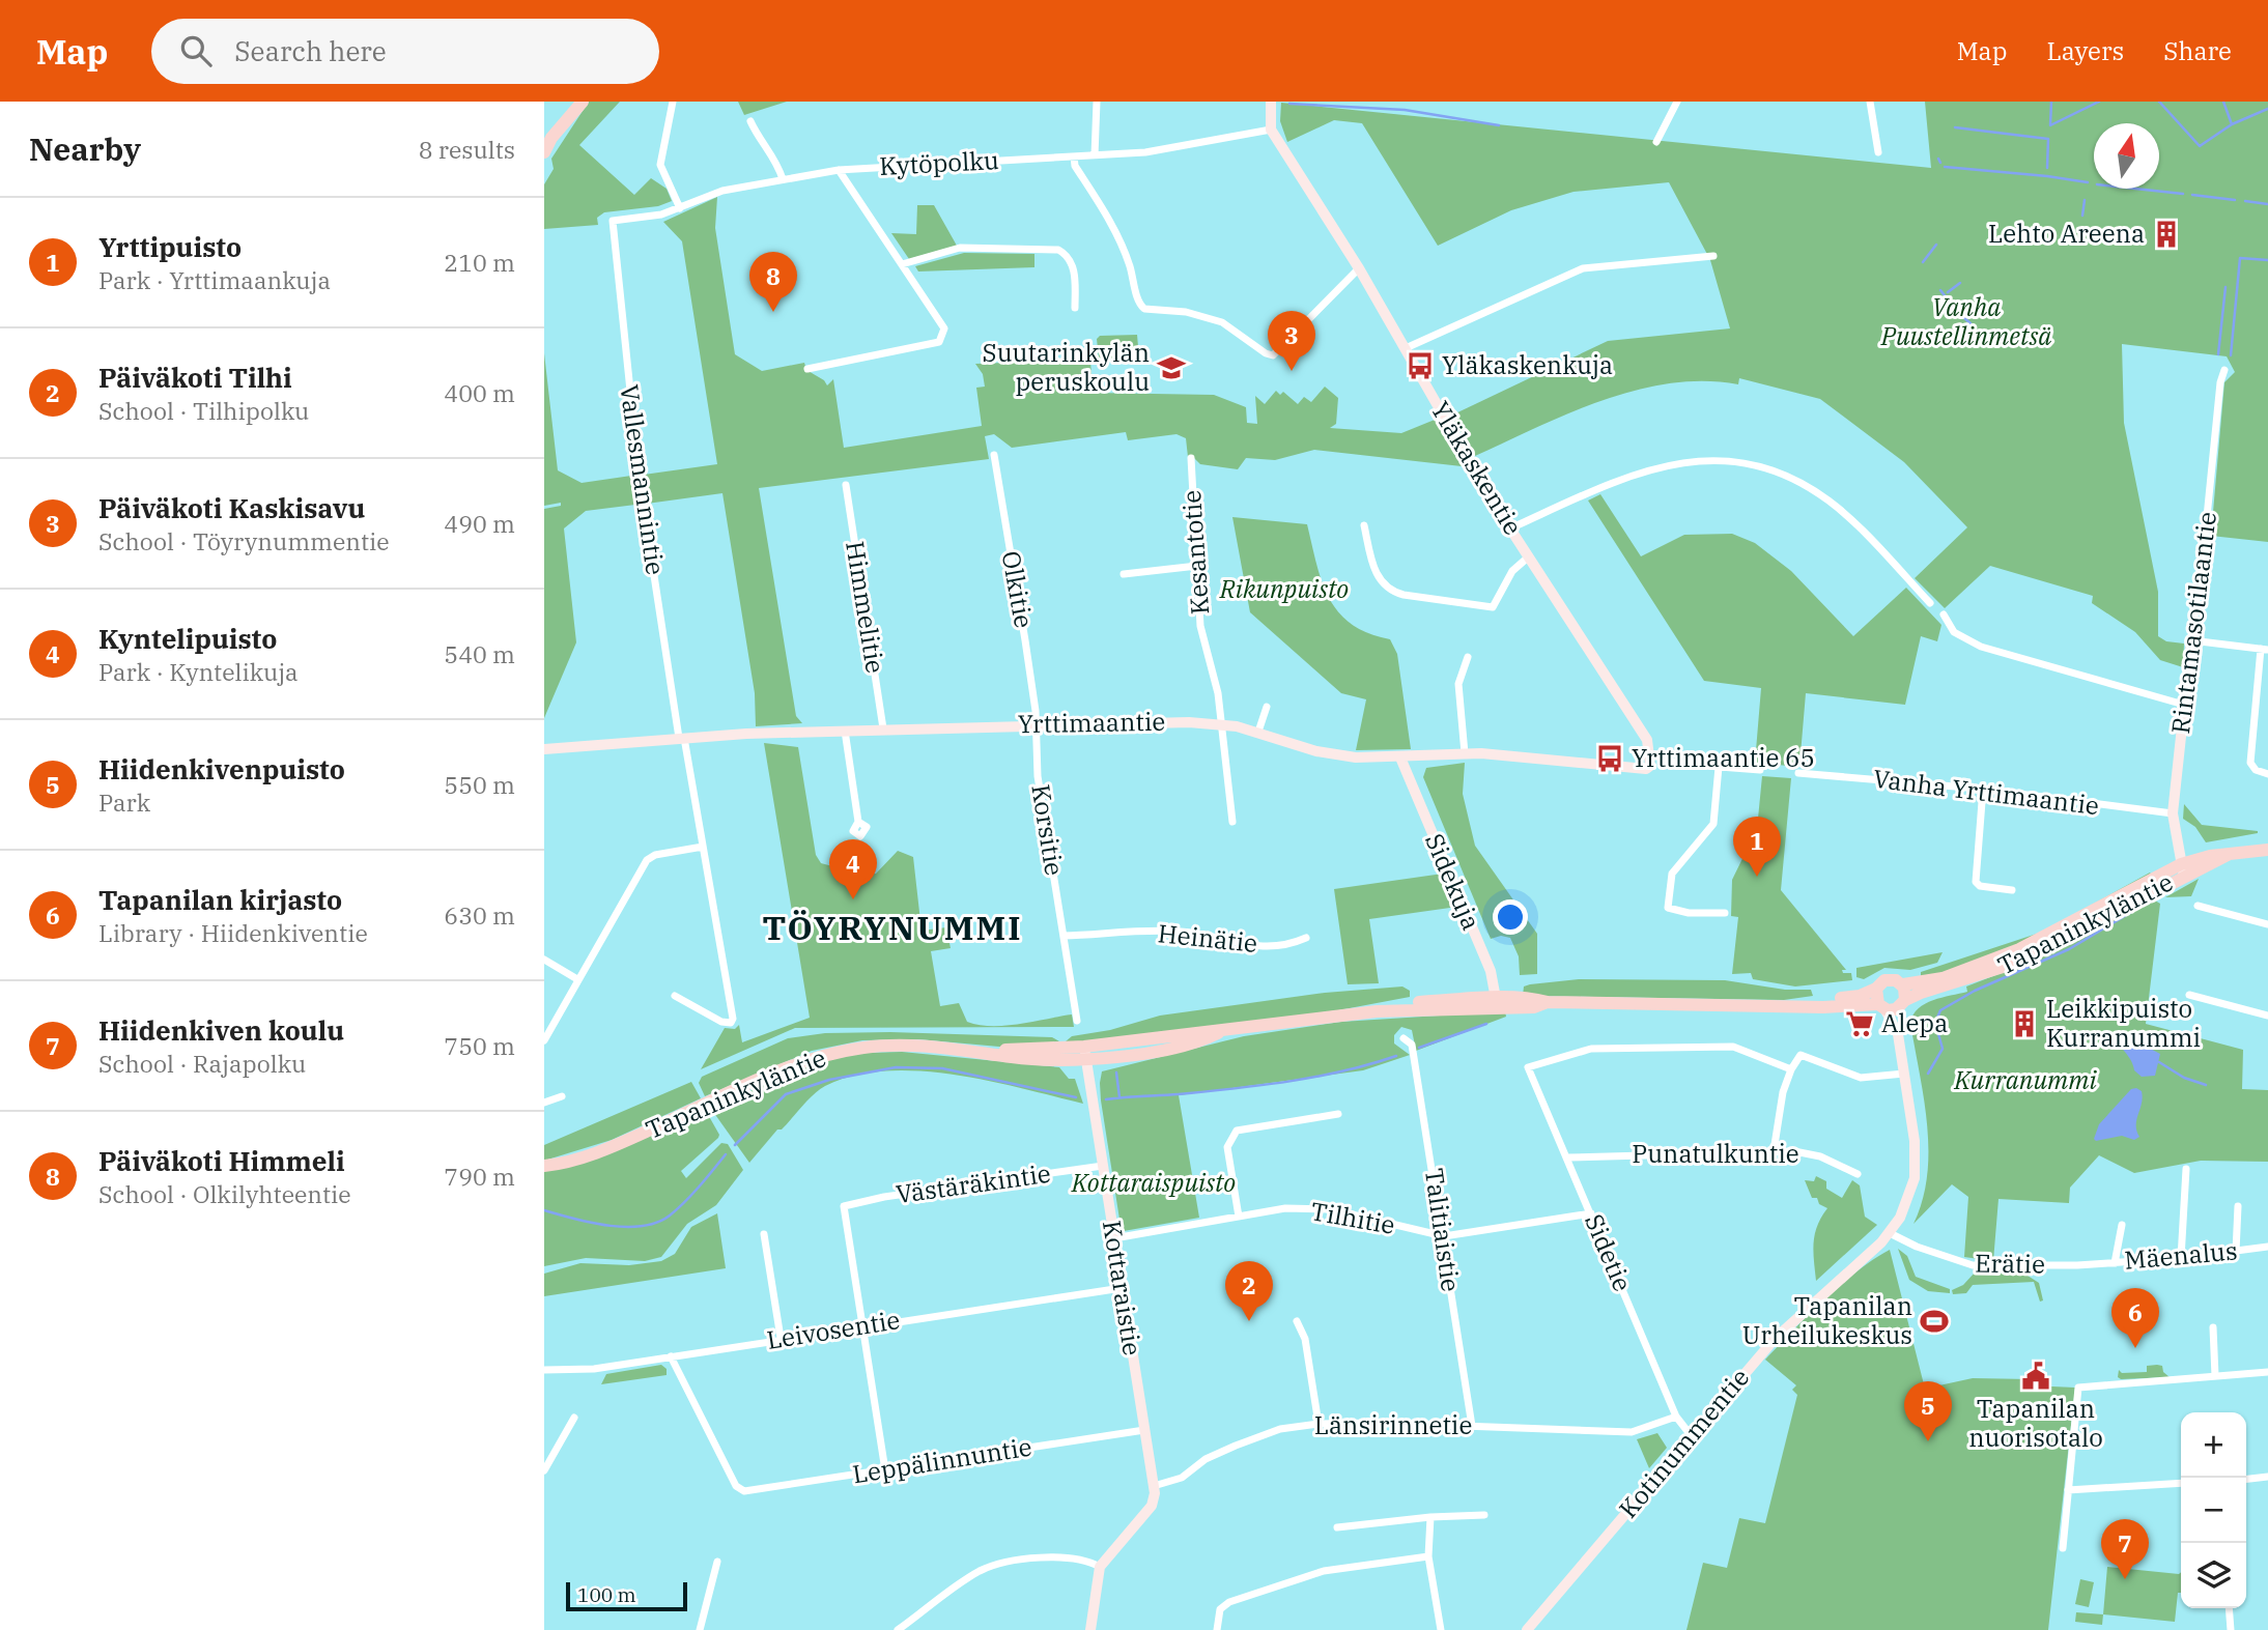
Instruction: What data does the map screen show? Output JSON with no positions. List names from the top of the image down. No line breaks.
{"streets":{"main road":["Tapaninkyläntie"],"street":["Kytöpolku","Yläkaskentie","Vallesmannintie","Kesantotie","Olkitie","Himmelitie","Rintamasotilaantie","Yrttimaantie","Vanha Yrttimaantie","Korsitie","Sidekuja","Heinätie","Punatulkuntie","Västäräkintie","Tilhitie","Talitiaistie","Sidetie","Mäenalus","Erätie","Kottaraistie","Leivosentie","Länsirinnetie","Kotinummentie","Leppälinnuntie"]},"crossings":[["Kytöpolku","Yläkaskentie"],["Kytöpolku","Vallesmannintie"],["Yläkaskentie","Yrttimaantie"],["Vallesmannintie","Yrttimaantie"],["Kesantotie","Yrttimaantie"],["Olkitie","Yrttimaantie"],["Olkitie","Korsitie"],["Himmelitie","Yrttimaantie"],["Rintamasotilaantie","Vanha Yrttimaantie"],["Rintamasotilaantie","Tapaninkyläntie"],["Yrttimaantie","Korsitie"],["Yrttimaantie","Sidekuja"],["Korsitie","Heinätie"],["Sidekuja","Tapaninkyläntie"],["Tapaninkyläntie","Kottaraistie"],["Tapaninkyläntie","Kotinummentie"],["Punatulkuntie","Sidetie"],["Västäräkintie","Kottaraistie"],["Västäräkintie","Leivosentie"],["Tilhitie","Talitiaistie"],["Tilhitie","Sidetie"],["Tilhitie","Kottaraistie"],["Talitiaistie","Länsirinnetie"],["Sidetie","Länsirinnetie"],["Sidetie","Kotinummentie"],["Mäenalus","Erätie"],["Erätie","Kotinummentie"],["Kottaraistie","Leivosentie"],["Kottaraistie","Länsirinnetie"],["Kottaraistie","Leppälinnuntie"],["Leivosentie","Leppälinnuntie"]],"districts":["TÖYRYNUMMI"],"parks":["Vanha Puustellinmetsä","Rikunpuisto","Kurranummi","Kottaraispuisto"],"places":{"building":["Lehto Areena","Leikkipuisto Kurranummi"],"bus stop":["Yläkaskenkuja","Yrttimaantie 65"],"school or university":["Suutarinkylän peruskoulu"],"supermarket":["Alepa"],"sports":["Tapanilan Urheilukeskus"],"public building":["Tapanilan nuorisotalo"]},"scale_bar":"100 m","north":"top","page":{"header":"Map","search":"Search here","nav":["Map","Layers","Share"],"heading":["Nearby","8 results"],"list":[{"mark":"1","name":"Yrttipuisto","note":"Park · Yrttimaankuja","value":"210 m"},{"mark":"2","name":"Päiväkoti Tilhi","note":"School · Tilhipolku","value":"400 m"},{"mark":"3","name":"Päiväkoti Kaskisavu","note":"School · Töyrynummentie","value":"490 m"},{"mark":"4","name":"Kyntelipuisto","note":"Park · Kyntelikuja","value":"540 m"},{"mark":"5","name":"Hiidenkivenpuisto","note":"Park","value":"550 m"},{"mark":"6","name":"Tapanilan kirjasto","note":"Library · Hiidenkiventie","value":"630 m"},{"mark":"7","name":"Hiidenkiven koulu","note":"School · Rajapolku","value":"750 m"},{"mark":"8","name":"Päiväkoti Himmeli","note":"School · Olkilyhteentie","value":"790 m"}],"pins":["8","3","1","4","2","6","5","7"],"map_buttons":["+","−"],"scale":"100 m"}}
